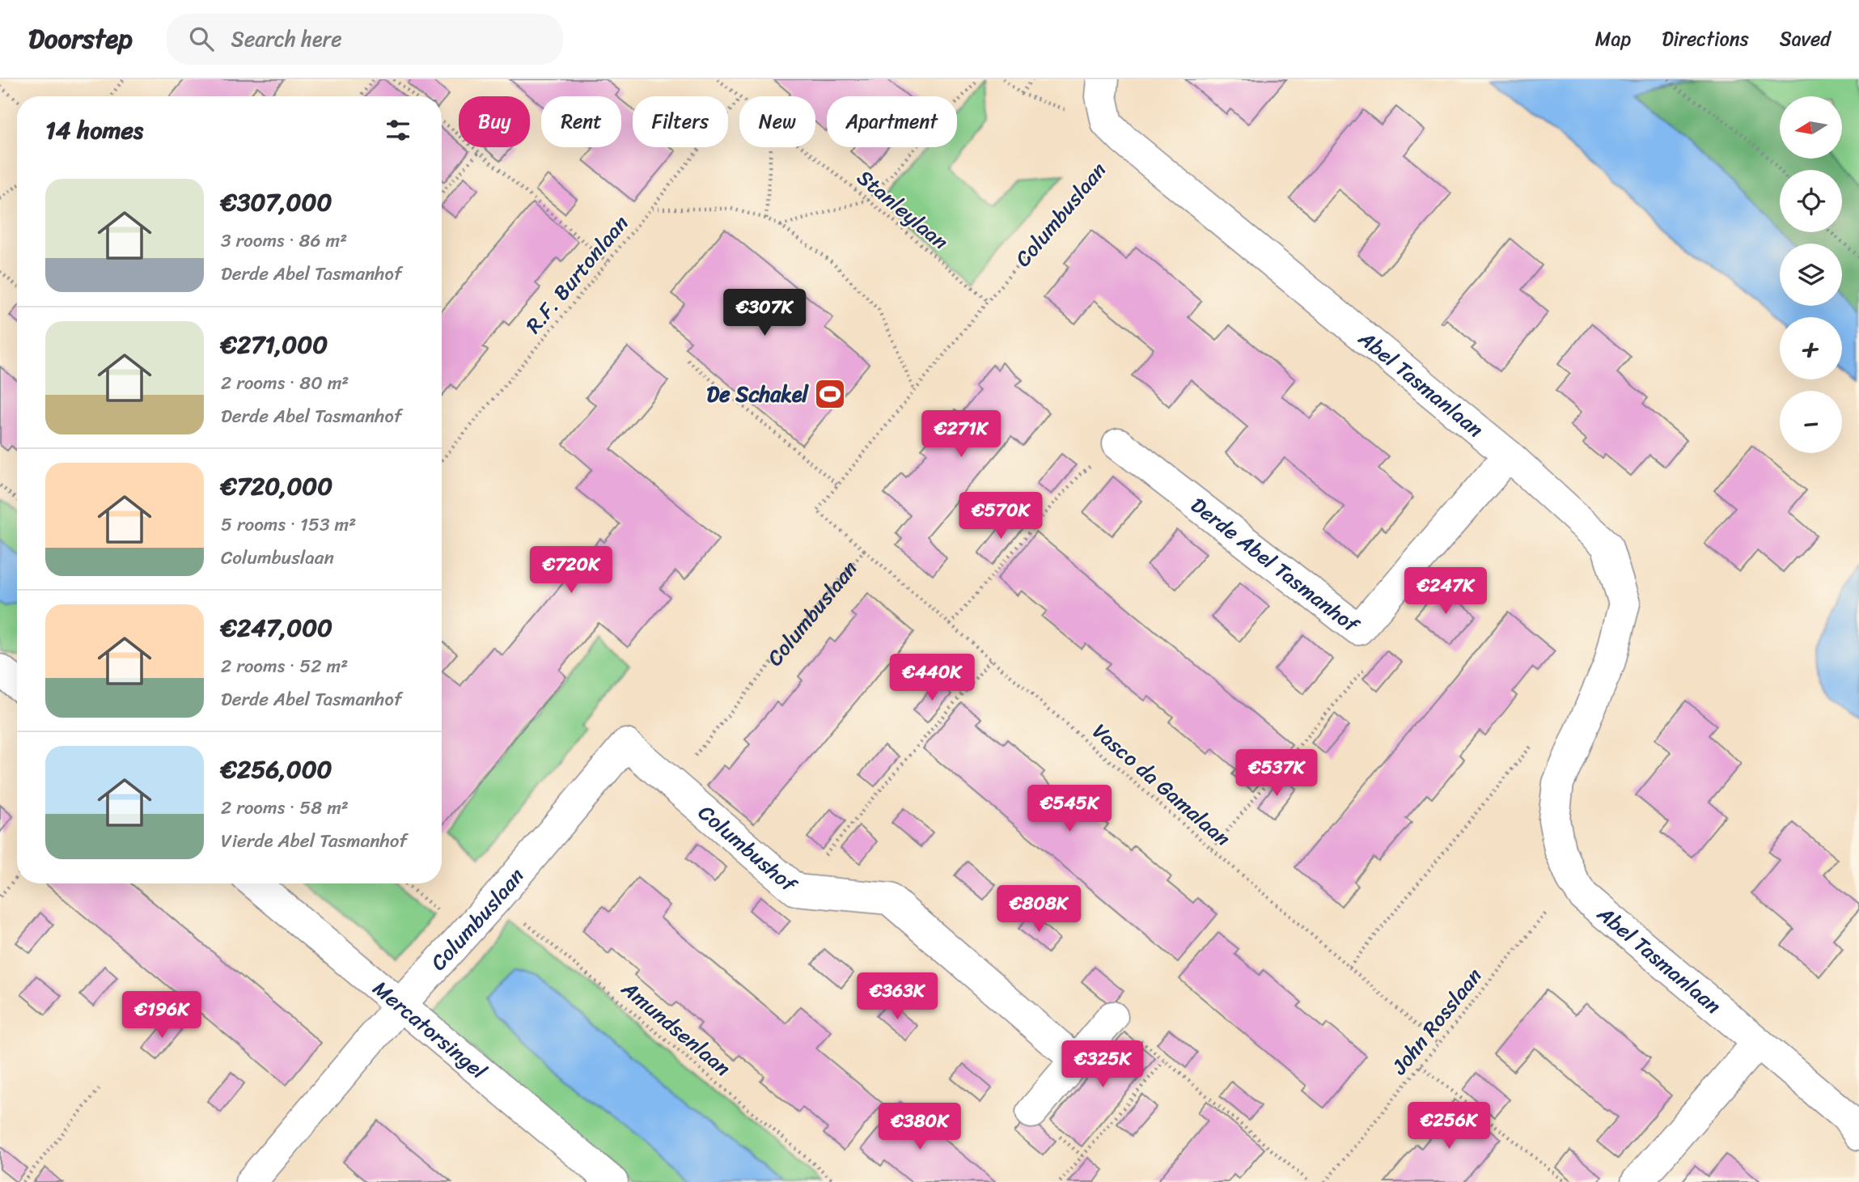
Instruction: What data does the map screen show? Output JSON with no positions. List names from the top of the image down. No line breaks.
{"streets":{"street":["Columbuslaan","Abel Tasmanlaan","Derde Abel Tasmanhof","Columbushof","Mercatorsingel"],"path":["Stanleylaan","R.F. Burtonlaan","Vasco da Gamalaan","John Rosslaan","Amundsenlaan"]},"crossings":[["Stanleylaan","Columbuslaan"],["Columbuslaan","Abel Tasmanlaan"],["Columbuslaan","Vasco da Gamalaan"],["Columbuslaan","Columbushof"],["Columbuslaan","Amundsenlaan"],["Columbuslaan","Mercatorsingel"],["Abel Tasmanlaan","Derde Abel Tasmanhof"],["Abel Tasmanlaan","John Rosslaan"],["Vasco da Gamalaan","John Rosslaan"]],"places":{"sports":["De Schakel"]},"north":"left","page":{"header":"Doorstep","search":"Search here","nav":["Map","Directions","Saved"],"map_buttons":["+","−"],"chip":["Buy","Rent","Filters","New","Apartment"],"heading":"14 homes","list":[{"name":"€307,000","note":"3 rooms · 86 m² · Derde Abel Tasmanhof"},{"name":"€271,000","note":"2 rooms · 80 m² · Derde Abel Tasmanhof"},{"name":"€720,000","note":"5 rooms · 153 m² · Columbuslaan"},{"name":"€247,000","note":"2 rooms · 52 m² · Derde Abel Tasmanhof"},{"name":"€256,000","note":"2 rooms · 58 m² · Vierde Abel Tasmanhof"}],"price":["€307K","€271K","€570K","€720K","€247K","€440K","€537K","€545K","€808K","€363K","€196K","€325K","€256K","€380K"]}}
